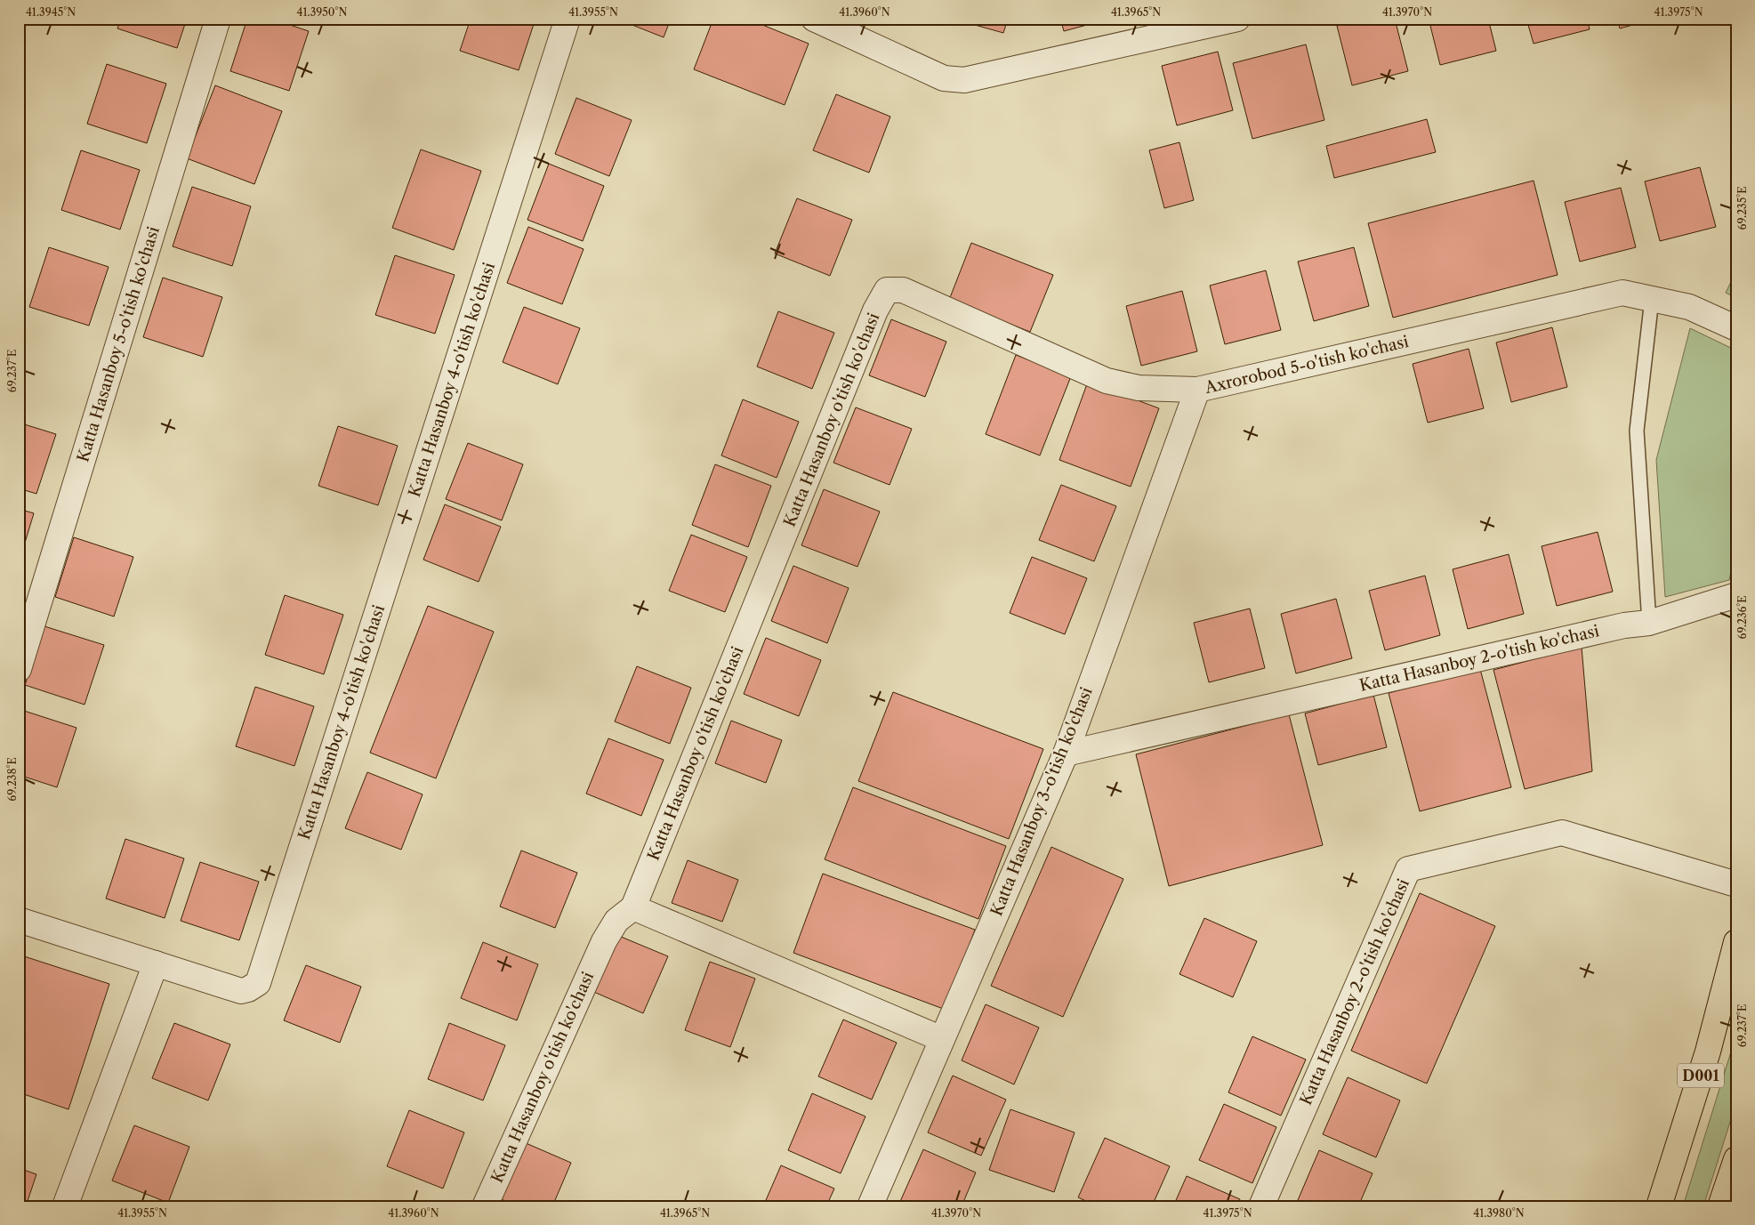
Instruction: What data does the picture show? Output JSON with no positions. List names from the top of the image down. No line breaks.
{"streets":{"highway":["D001"],"street":["Katta Hasanboy 5-o'tish ko'chasi","Axrorobod 5-o'tish ko'chasi","Katta Hasanboy 4-o'tish ko'chasi","Katta Hasanboy o'tish ko'chasi","Katta Hasanboy 2-o'tish ko'chasi","Katta Hasanboy 3-o'tish ko'chasi"]},"crossings":[["Axrorobod 5-o'tish ko'chasi","Katta Hasanboy o'tish ko'chasi"],["Axrorobod 5-o'tish ko'chasi","Katta Hasanboy 3-o'tish ko'chasi"],["Katta Hasanboy 2-o'tish ko'chasi","Katta Hasanboy 3-o'tish ko'chasi"]],"coordinates":["41.3945°N","41.3950°N","41.3955°N","41.3960°N","41.3965°N","41.3970°N","41.3975°N","69.235°E","69.237°E","69.236°E","69.238°E","41.3980°N"]}
